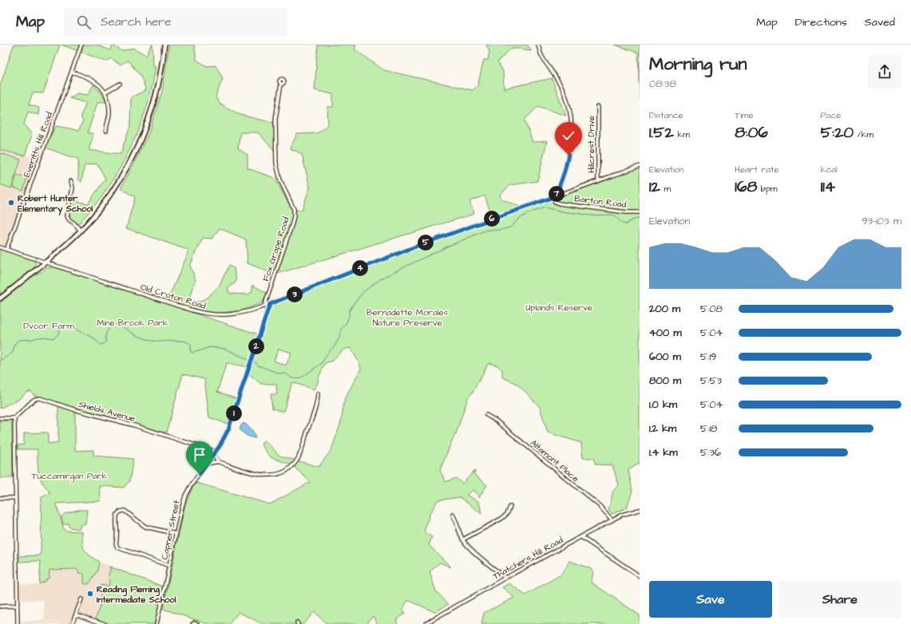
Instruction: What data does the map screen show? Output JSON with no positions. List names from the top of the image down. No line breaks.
{"streets":{"street":["Everitts Hill Road","Hillcrest Drive","Barton Road","Fox Grape Road","Old Croton Road","Shields Avenue","Altamont Place","Capner Street","Thatchers Hill Road"]},"crossings":[["Everitts Hill Road","Old Croton Road"],["Hillcrest Drive","Old Croton Road"],["Barton Road","Old Croton Road"],["Fox Grape Road","Old Croton Road"],["Old Croton Road","Capner Street"],["Shields Avenue","Capner Street"],["Altamont Place","Thatchers Hill Road"]],"parks":["Uplands Reserve","Bernadette Morales Nature Preserve","Mine Brook Park","Dvoor Farm","Tuccamirgan Park"],"places":["Robert Hunter Elementary School","Reading Fleming Intermediate School"],"page":{"header":"Map","search":"Search here","nav":["Map","Directions","Saved"],"heading":["Morning run","08:38"],"stats":[["Distance","1.52 km"],["Time","8:06"],["Pace","5:20 /km"],["Elevation","12 m"],["Heart rate","168 bpm"],["kcal","114"]],"pins":["7","6","5","4","3","2","1"],"chart":["Elevation","93–103 m"],"list":[{"name":"200 m","note":"5:08"},{"name":"400 m","note":"5:04"},{"name":"600 m","note":"5:19"},{"name":"800 m","note":"5:53"},{"name":"1.0 km","note":"5:04"},{"name":"1.2 km","note":"5:18"},{"name":"1.4 km","note":"5:36"}],"buttons":["Save","Share"]}}
